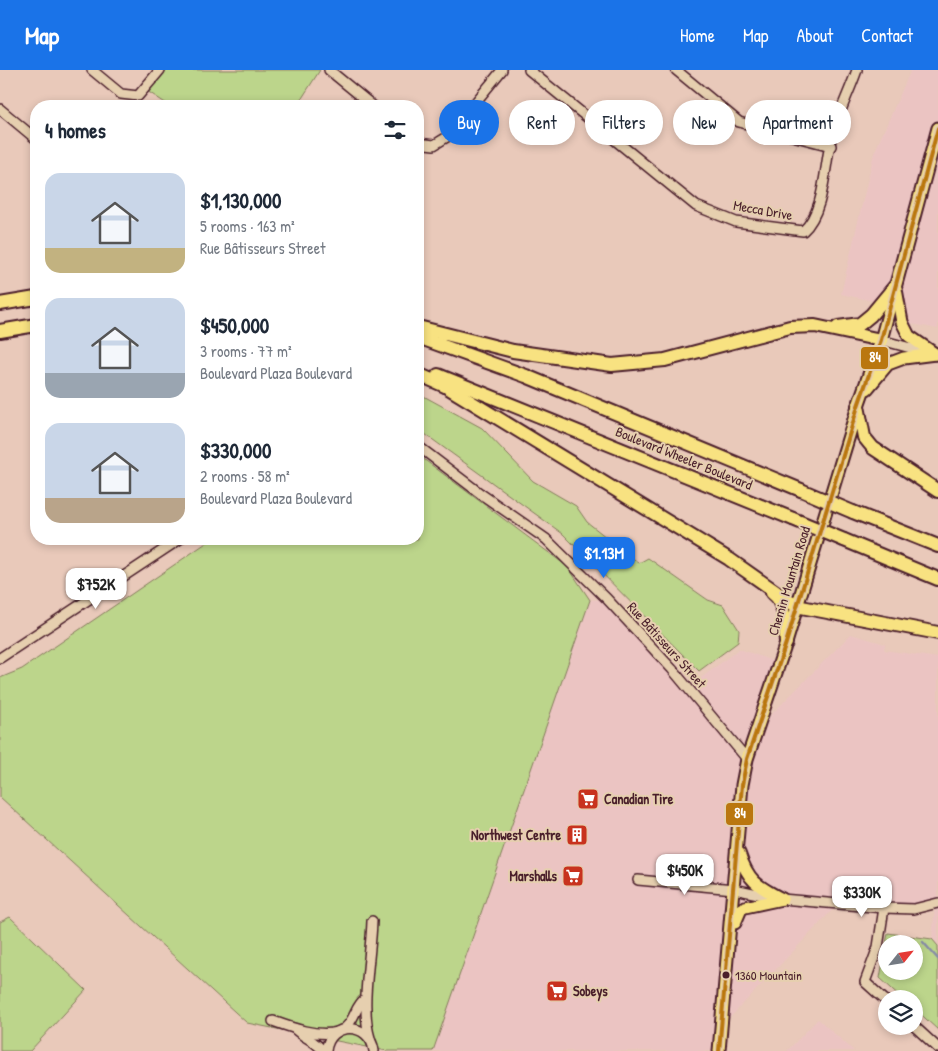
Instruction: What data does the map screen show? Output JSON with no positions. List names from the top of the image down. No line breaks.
{"streets":{"highway":["Boulevard Wheeler Boulevard"],"main road":["Chemin Mountain Road"],"street":["Mecca Drive","Rue Bâtisseurs Street"]},"crossings":[["Chemin Mountain Road","Rue Bâtisseurs Street"]],"places":{"supermarket":["Canadian Tire","Marshalls","Sobeys"],"building":["Northwest Centre"],"other":["1360 Mountain"]},"lines":["transit line 84"],"north":"top right","page":{"header":"Map","nav":["Home","Map","About","Contact"],"chip":["Buy","Rent","Filters","New","Apartment"],"heading":"4 homes","list":[{"name":"$1,130,000","note":"5 rooms · 163 m² · Rue Bâtisseurs Street"},{"name":"$450,000","note":"3 rooms · 77 m² · Boulevard Plaza Boulevard"},{"name":"$330,000","note":"2 rooms · 58 m² · Boulevard Plaza Boulevard"}],"price":["$1.13M","$752K","$450K","$330K"]}}
